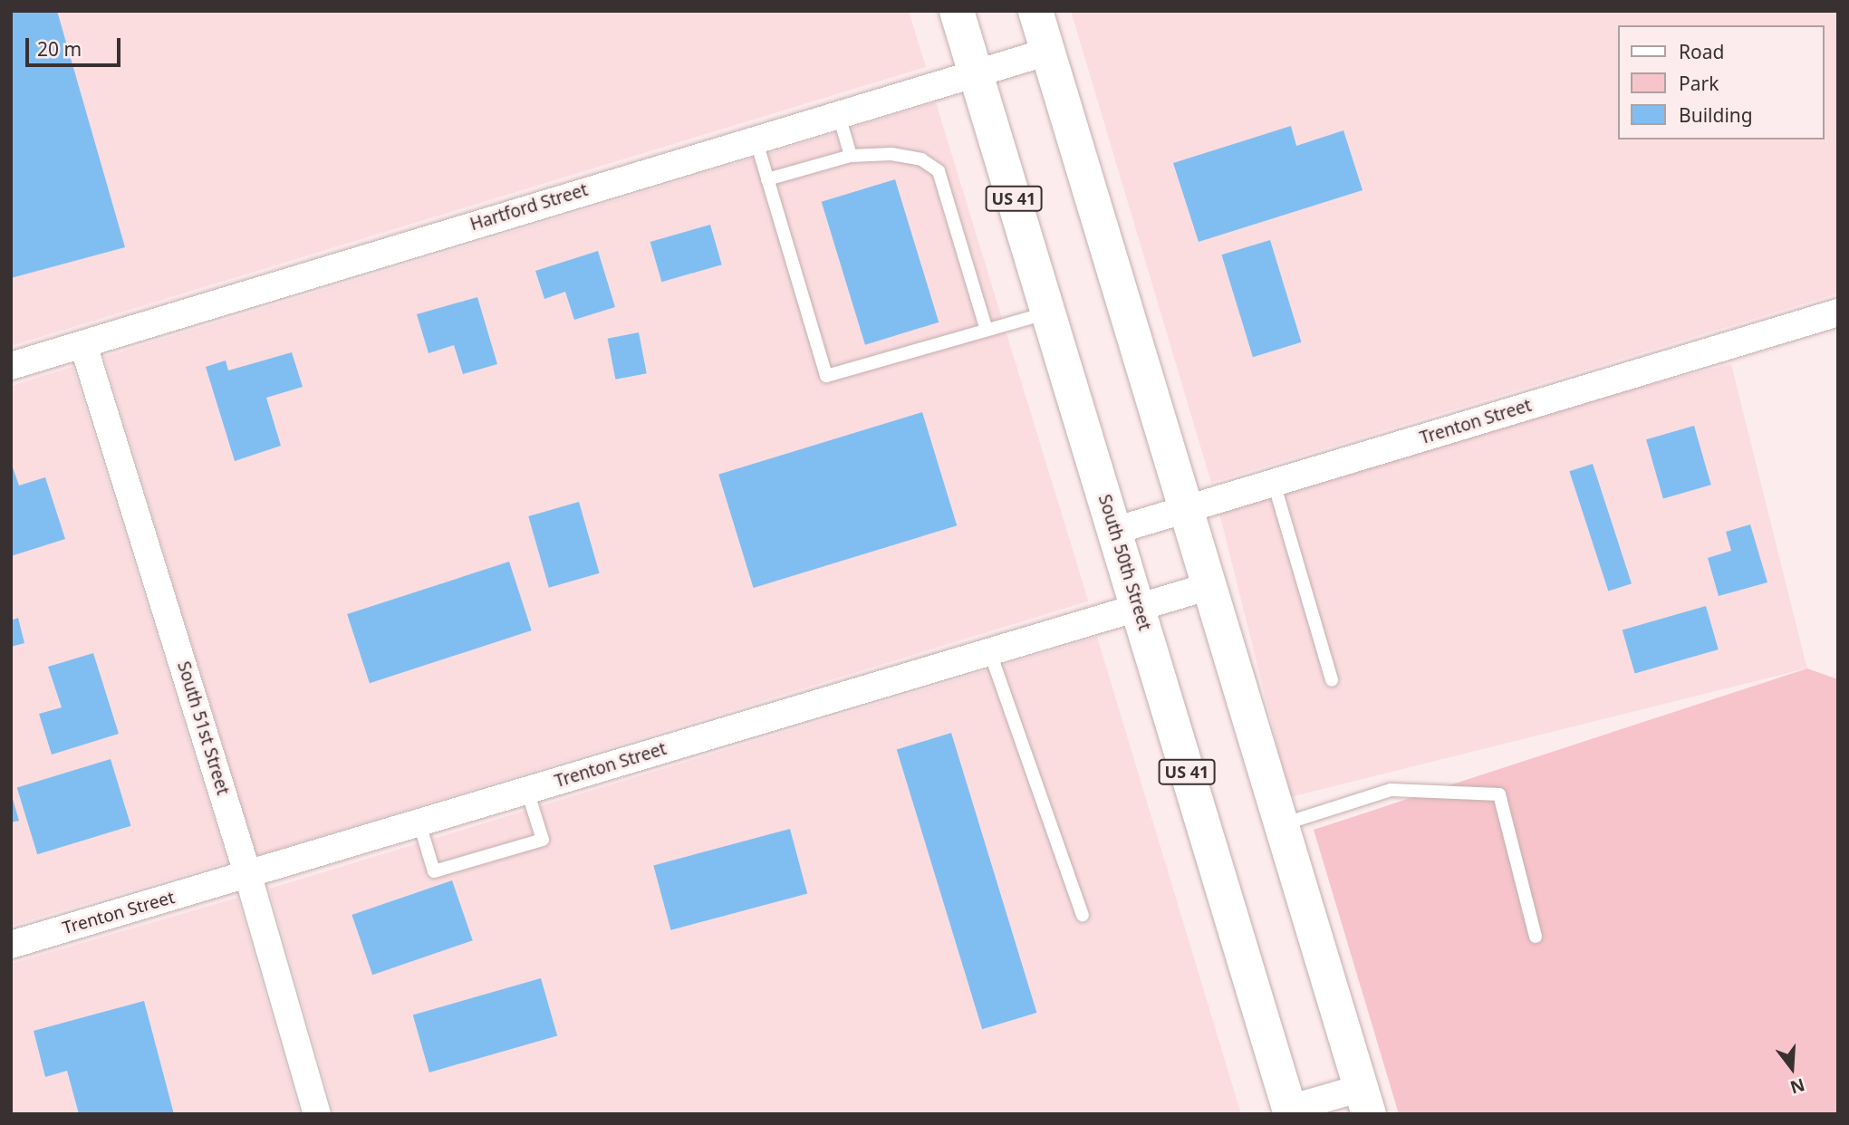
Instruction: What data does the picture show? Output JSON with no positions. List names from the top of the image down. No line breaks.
{"streets":{"main road":["US 41","South 50th Street"],"street":["Hartford Street","Trenton Street","South 51st Street"]},"crossings":[["Hartford Street","South 50th Street"],["Hartford Street","South 51st Street"],["Trenton Street","South 50th Street"],["Trenton Street","South 51st Street"]],"legend":["Road","Park","Building"],"scale_bar":"20 m","north":"bottom"}
